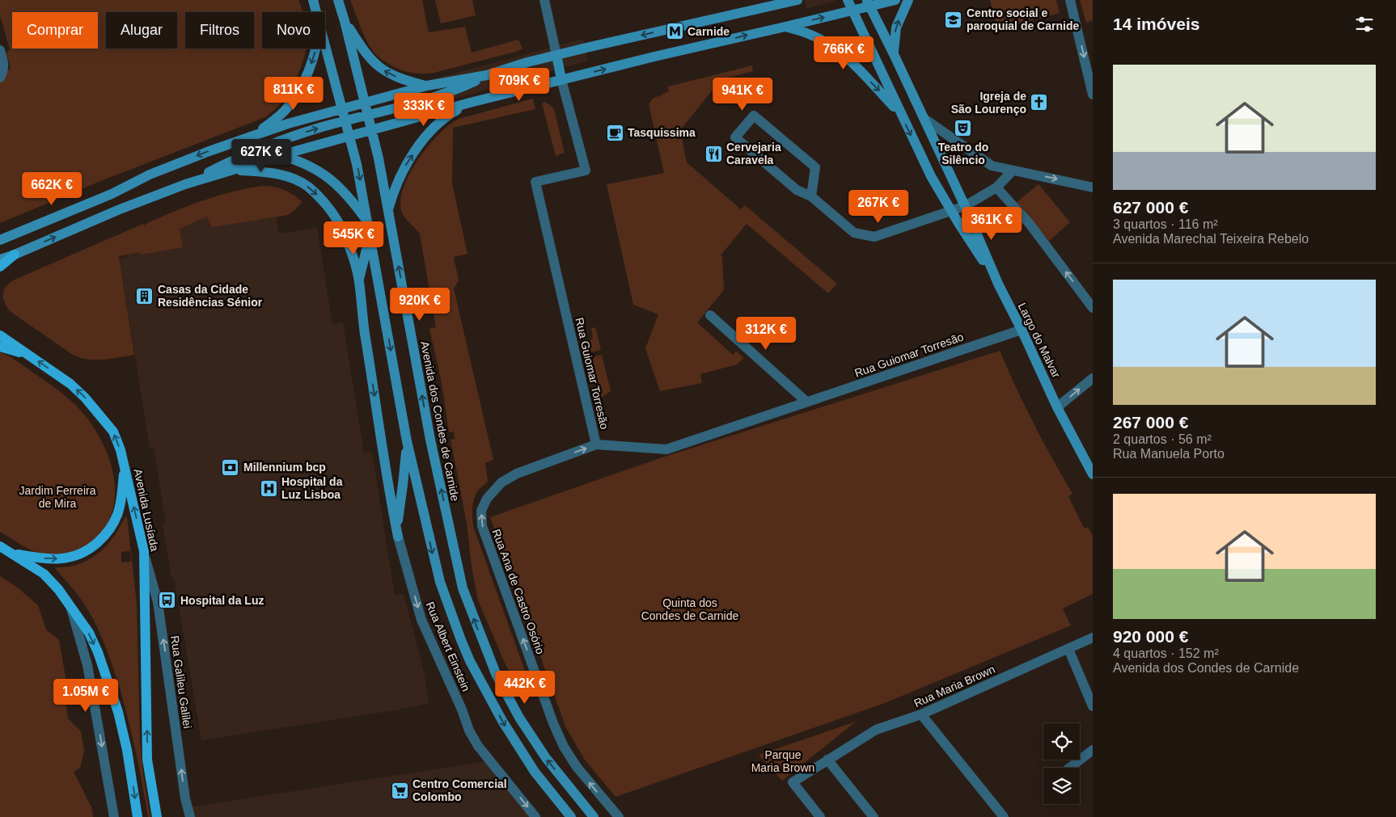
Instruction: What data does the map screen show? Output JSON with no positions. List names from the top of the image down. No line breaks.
{"streets":{"main road":["Largo do Malvar","Avenida dos Condes de Carnide","Avenida Lusíada"],"street":["Rua Guiomar Torresão","Rua Ana de Castro Osório","Rua Albert Einstein","Rua Galileu Galilei","Rua Maria Brown"]},"crossings":[["Largo do Malvar","Rua Guiomar Torresão"],["Rua Guiomar Torresão","Rua Ana de Castro Osório"],["Avenida Lusíada","Rua Galileu Galilei"]],"one_way":["Rua Albert Einstein"],"parks":["Jardim Ferreira de Mira","Quinta dos Condes de Carnide","Parque Maria Brown"],"places":{"school or university":["Centro social e paroquial de Carnide"],"metro station":["Carnide"],"church":["Igreja de São Lourenço"],"theatre":["Teatro do Silêncio"],"cafe":["Tasquissima"],"restaurant":["Cervejaria Caravela"],"building":["Casas da Cidade Residências Sénior"],"bank":["Millennium bcp"],"hospital":["Hospital da Luz Lisboa"],"bus stop":["Hospital da Luz"],"supermarket":["Centro Comercial Colombo"]},"page":{"heading":"14 imóveis","chip":["Comprar","Alugar","Filtros","Novo"],"price":["766K €","709K €","811K €","941K €","333K €","627K €","662K €","267K €","361K €","545K €","920K €","312K €","442K €","1.05M €"],"list":[{"name":"627 000 €","note":"3 quartos · 116 m² · Avenida Marechal Teixeira Rebelo"},{"name":"267 000 €","note":"2 quartos · 56 m² · Rua Manuela Porto"},{"name":"920 000 €","note":"4 quartos · 152 m² · Avenida dos Condes de Carnide"}]}}
